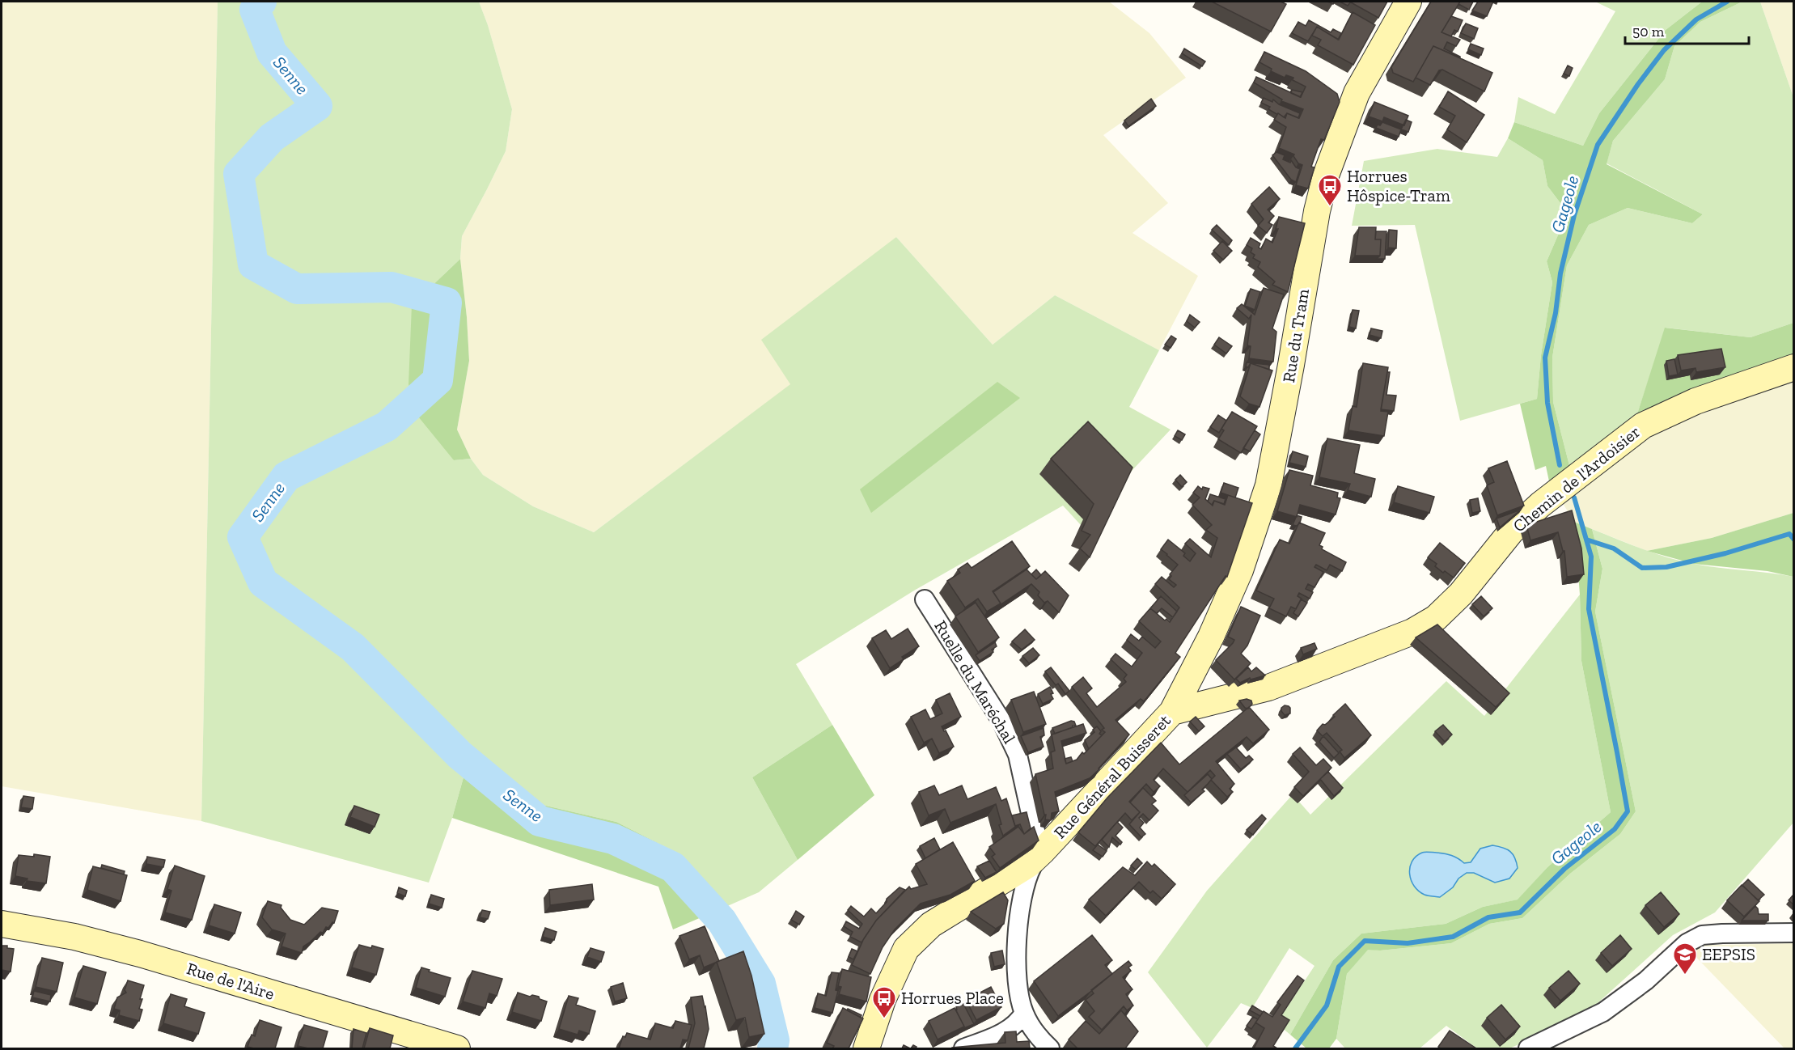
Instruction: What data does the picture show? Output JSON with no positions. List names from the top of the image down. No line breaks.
{"streets":{"street":["Rue du Tram","Chemin de l'Ardoisier","Ruelle du Maréchal","Rue Général Buisseret","Rue de l'Aire"]},"crossings":[["Rue du Tram","Rue Général Buisseret"],["Chemin de l'Ardoisier","Rue Général Buisseret"],["Ruelle du Maréchal","Rue Général Buisseret"]],"water":["Senne","Gageole"],"places":{"bus stop":["Horrues Hôspice-Tram","Horrues Place"],"school or university":["EEPSIS"]},"scale_bar":"50 m"}
